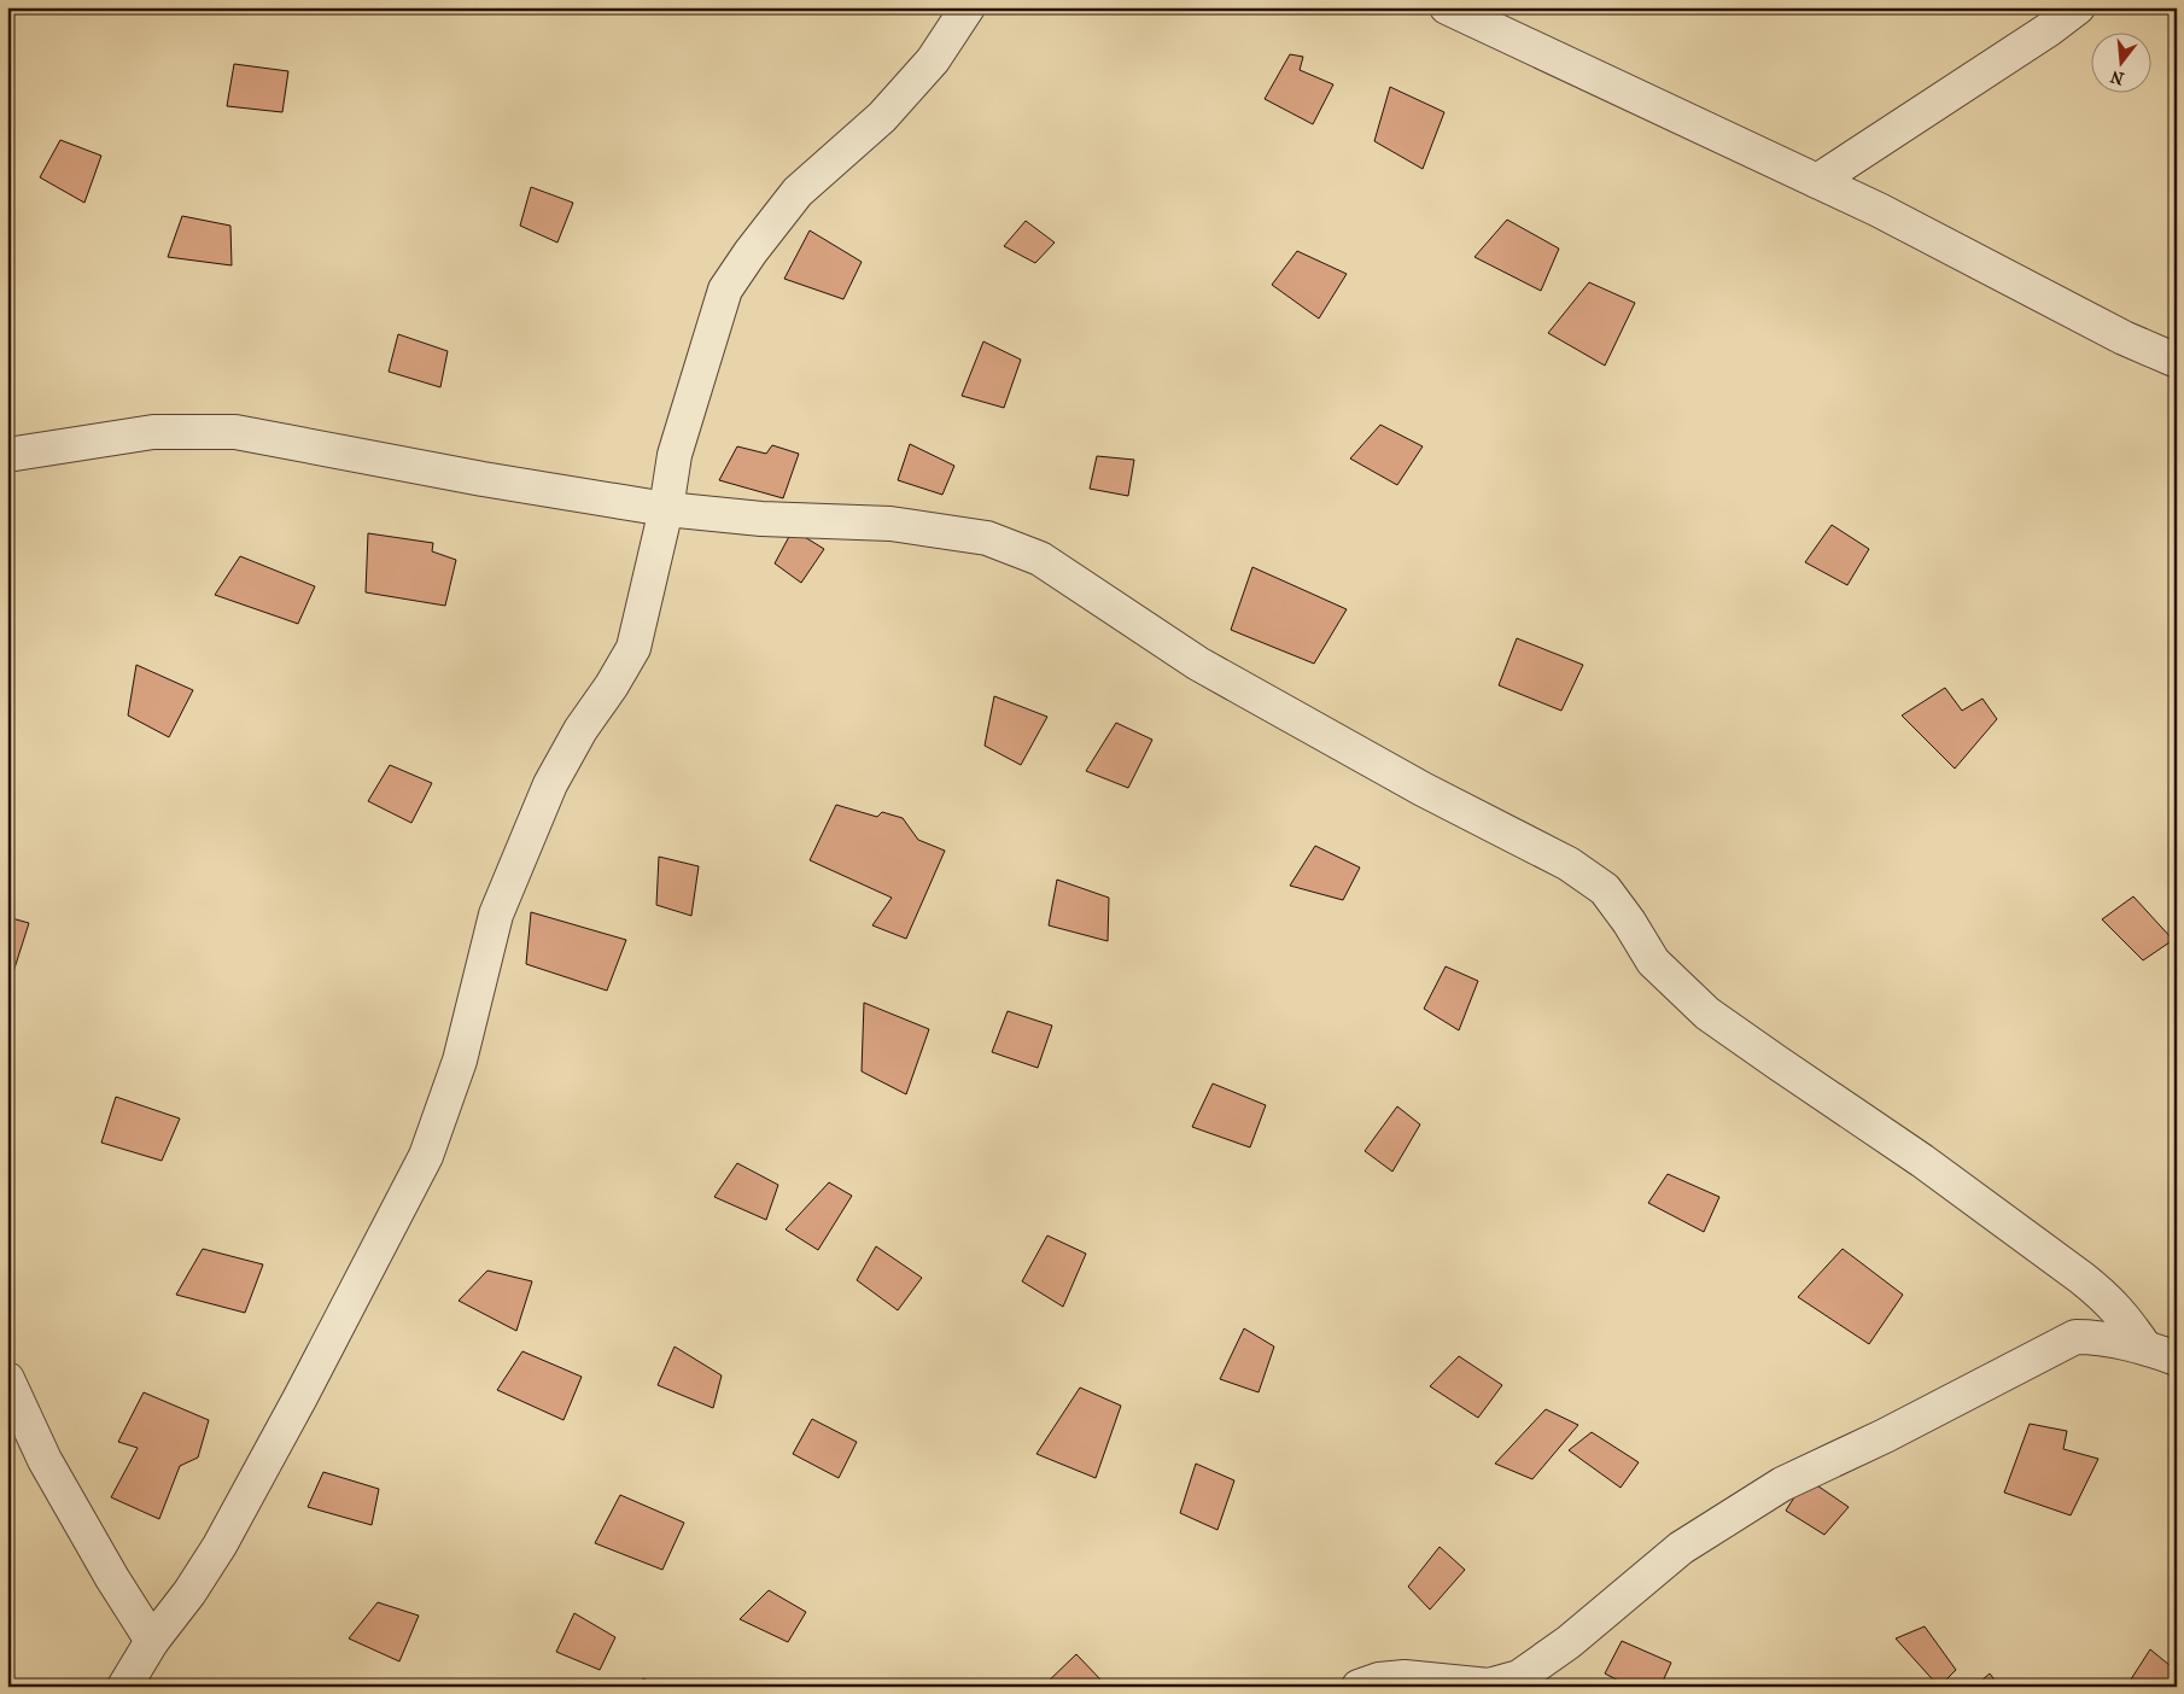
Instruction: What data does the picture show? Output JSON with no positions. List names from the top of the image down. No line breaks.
{"north":"bottom"}
